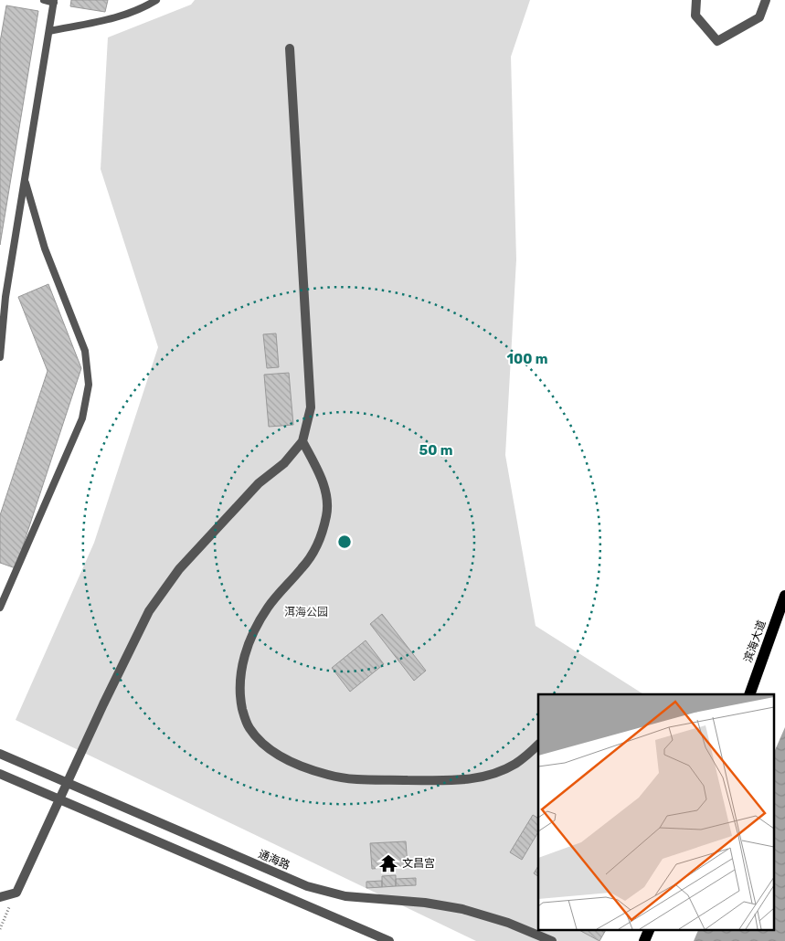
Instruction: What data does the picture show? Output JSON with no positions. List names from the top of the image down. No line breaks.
{"streets":{"main road":["滨海大道"],"street":["通海路"]},"parks":["洱海公园"],"places":{"temple":["文昌宫"]},"rings":["100 m","50 m"]}
